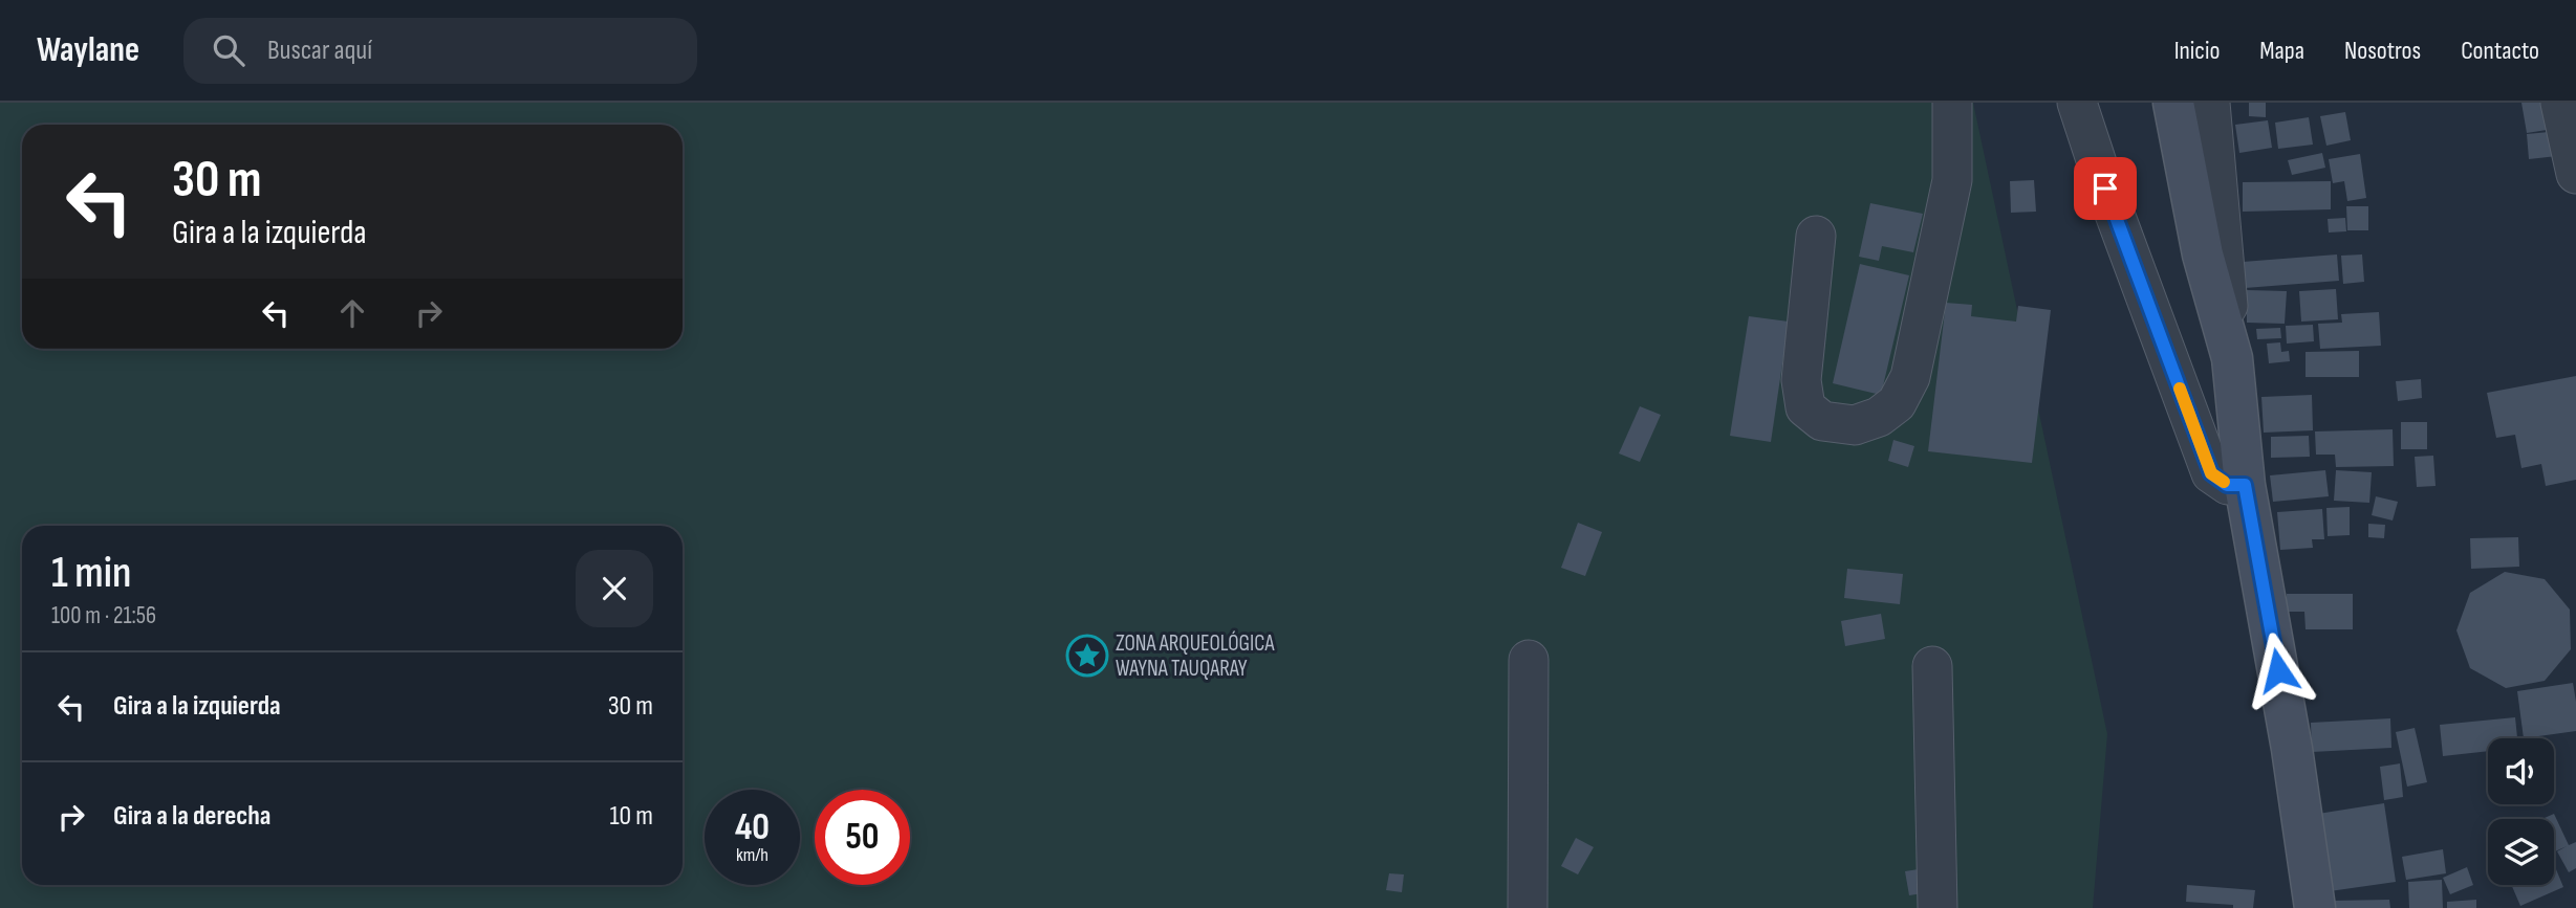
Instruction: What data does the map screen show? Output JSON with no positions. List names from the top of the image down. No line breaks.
{"places":{"place":["ZONA ARQUEOLÓGICA WAYNA TAUQARAY"]},"page":{"header":"Waylane","search":"Buscar aquí","nav":["Inicio","Mapa","Nosotros","Contacto"],"turn":["30 m","Gira a la izquierda"],"heading":["1 min","100 m · 21:56"],"list":[{"name":"Gira a la izquierda","value":"30 m"},{"name":"Gira a la derecha","value":"10 m"}],"speed":"40 km/h","limit":"50"}}
